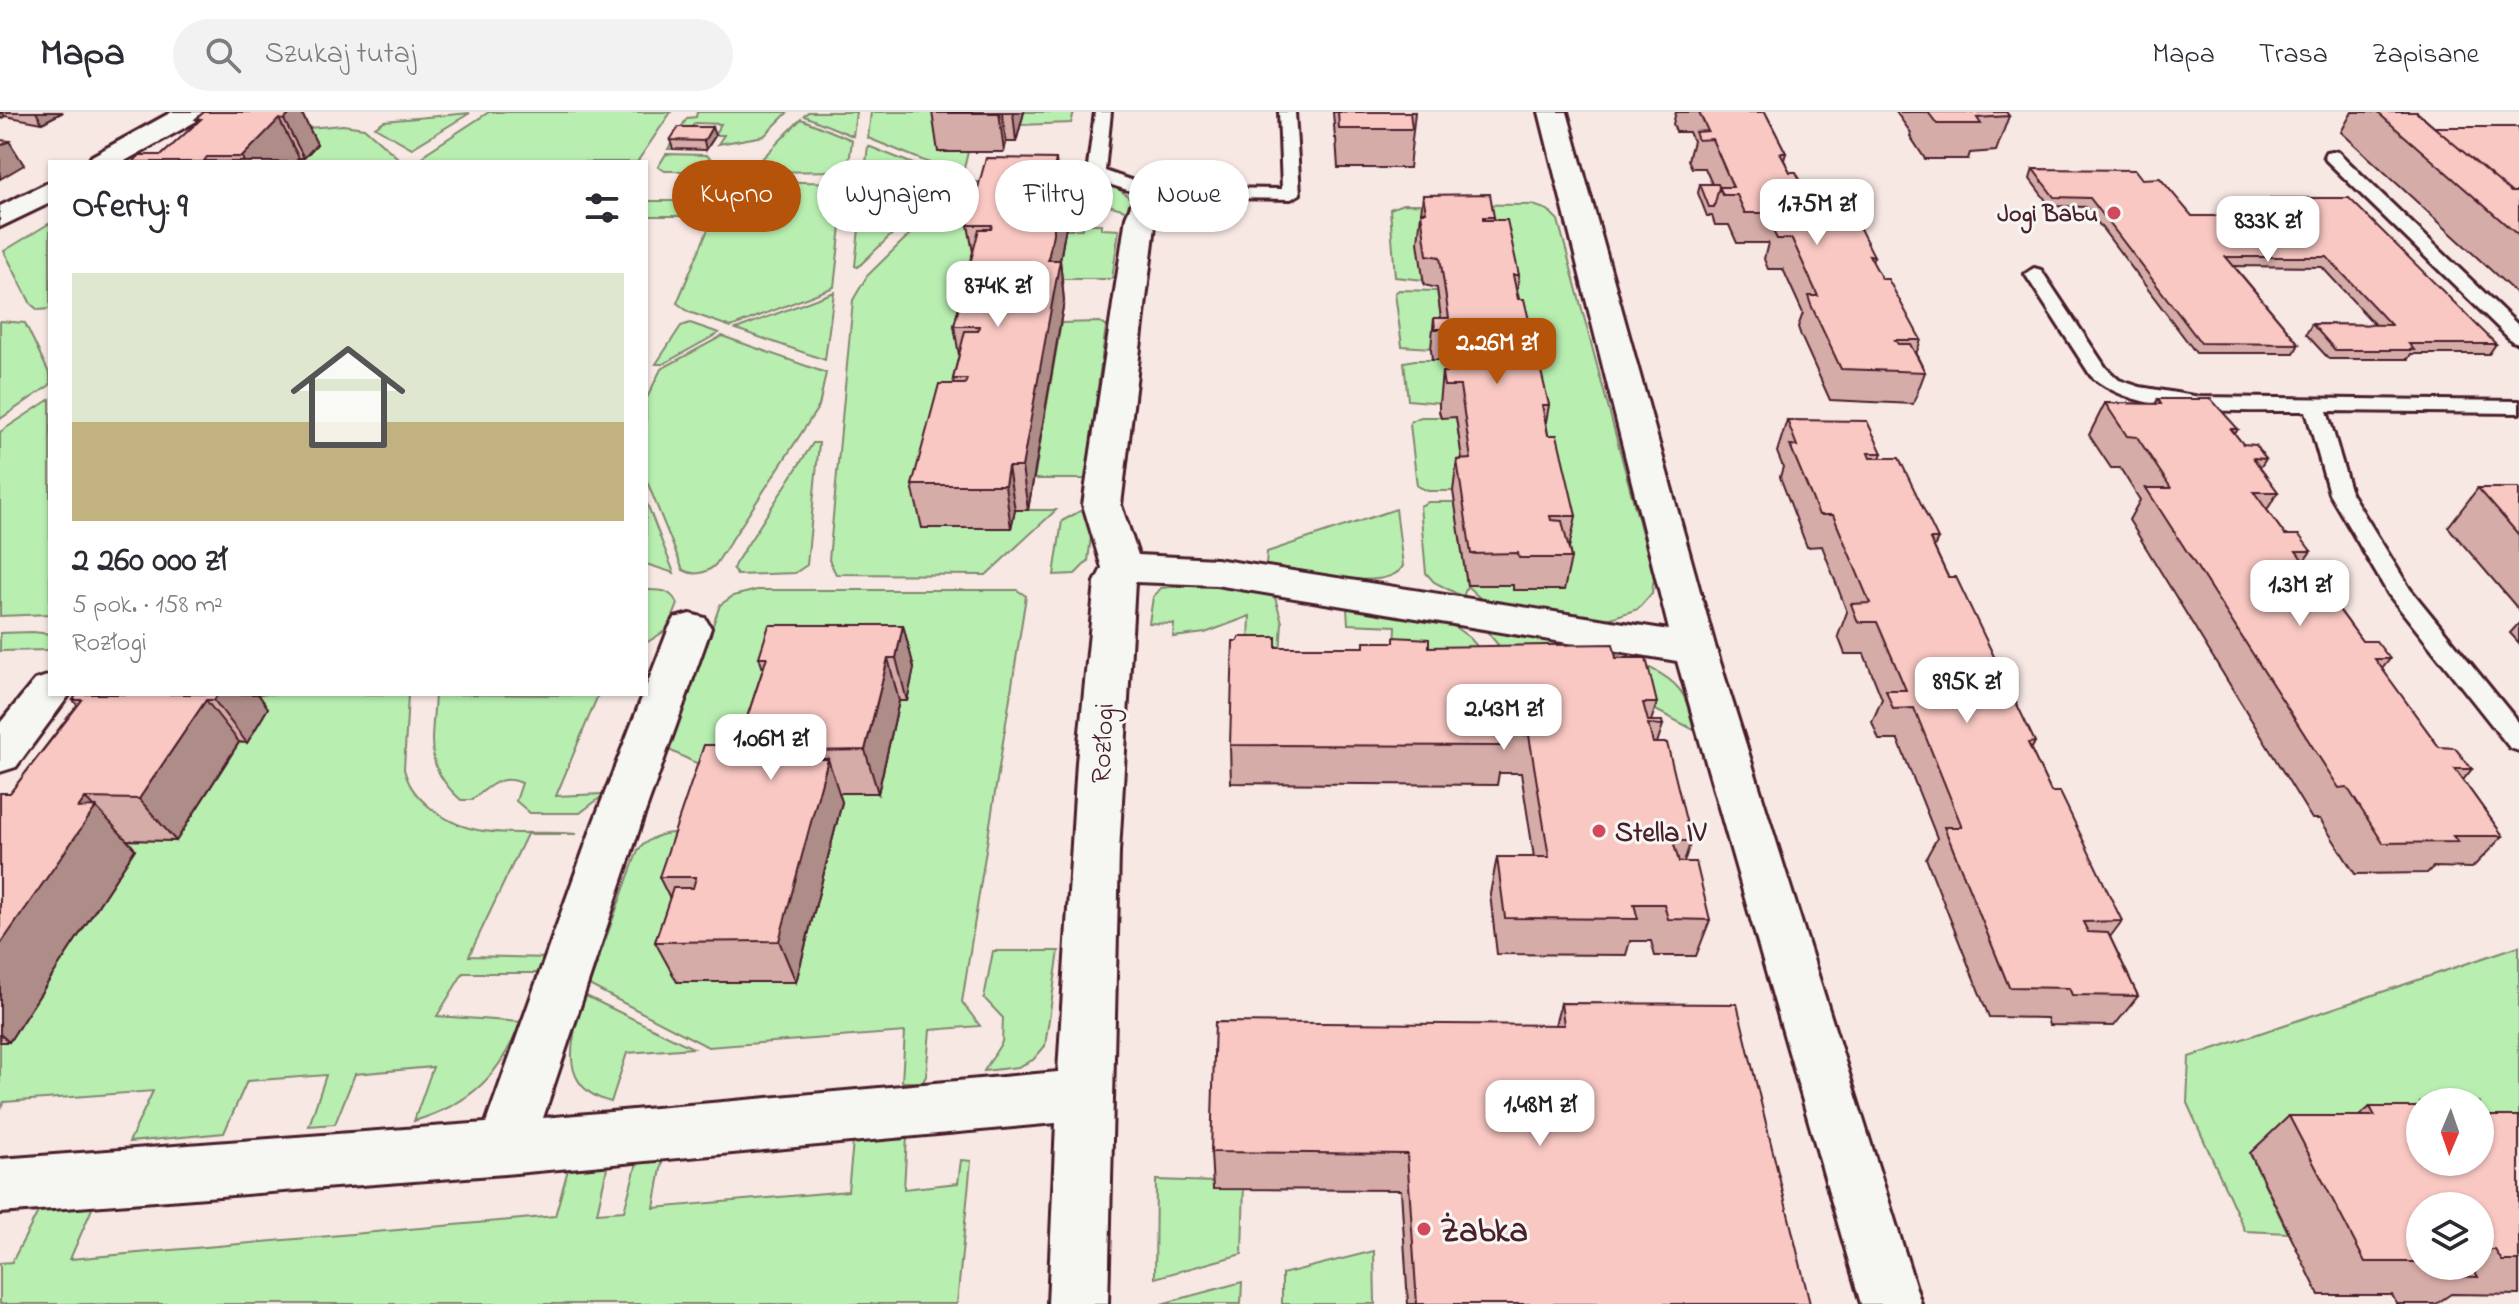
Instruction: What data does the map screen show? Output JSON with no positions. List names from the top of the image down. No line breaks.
{"streets":{"street":["Rozłogi"]},"places":["Jogi Babu","Stella IV","Żabka"],"north":"bottom","page":{"header":"Mapa","search":"Szukaj tutaj","nav":["Mapa","Trasa","Zapisane"],"chip":["Kupno","Wynajem","Filtry","Nowe"],"heading":"Oferty: 9","price":["1.75M zł","833K zł","874K zł","2.26M zł","1.3M zł","895K zł","2.43M zł","1.06M zł","1.48M zł"],"list":[{"name":"2 260 000 zł","note":"5 pok. · 158 m² · Rozłogi"}]}}
